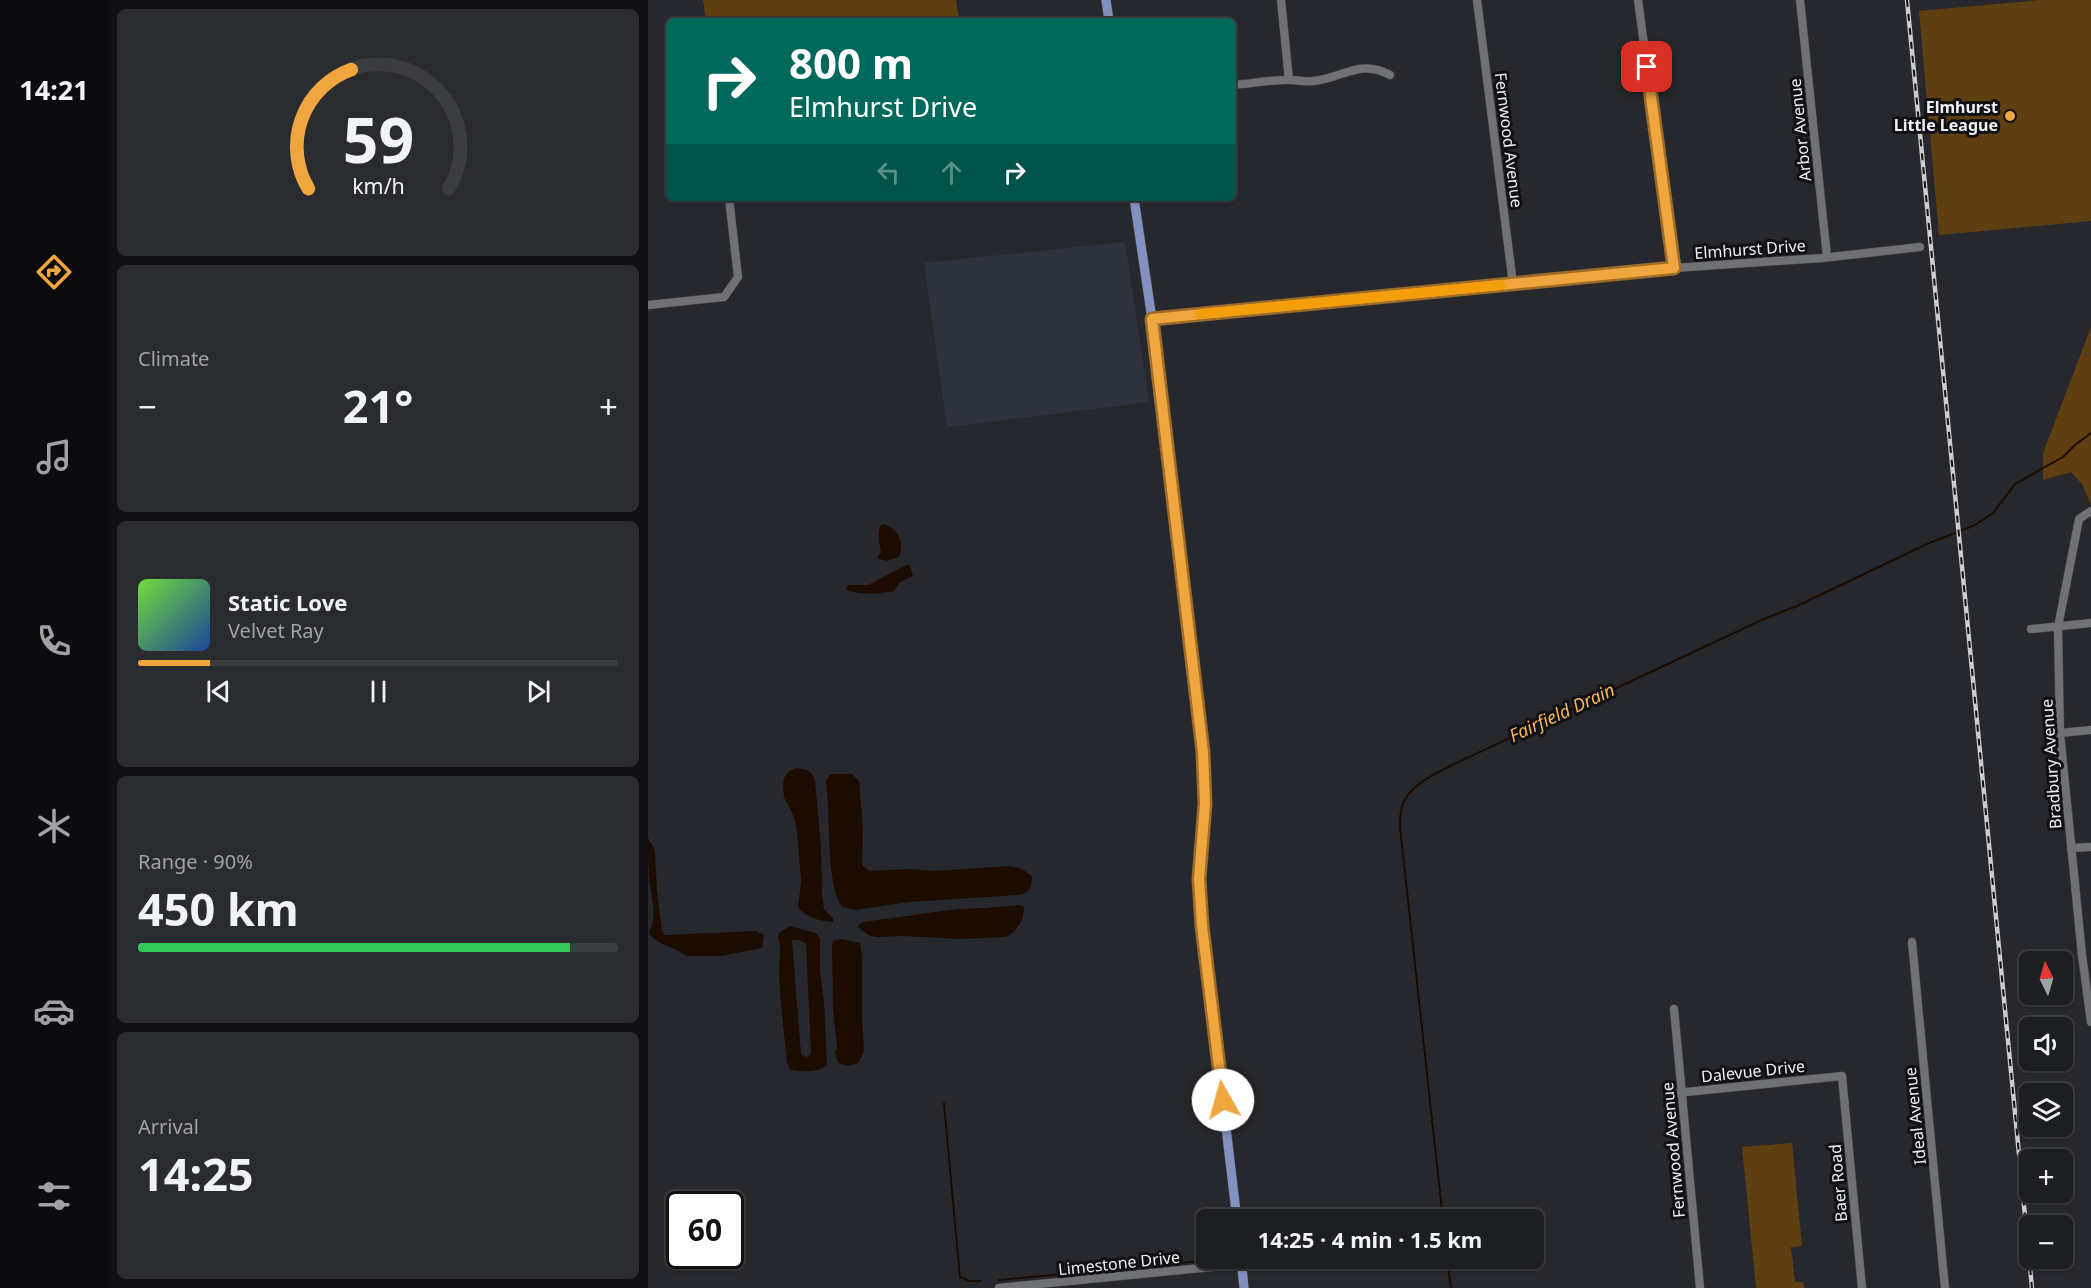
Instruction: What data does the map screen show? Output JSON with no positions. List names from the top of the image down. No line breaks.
{"streets":{"street":["Arbor Avenue","Fernwood Avenue","Elmhurst Drive","Bradbury Avenue","Dalevue Drive","Ideal Avenue","Baer Road","Limestone Drive"]},"crossings":[["Arbor Avenue","Elmhurst Drive"],["Fernwood Avenue","Elmhurst Drive"],["Fernwood Avenue","Dalevue Drive"],["Dalevue Drive","Baer Road"]],"water":["Fairfield Drain"],"places":["Elmhurst Little League"],"north":"top","page":{"tabs":"14:21","turn":["800 m","Elmhurst Drive"],"tile":["Climate",["Range · 90%","450 km"],["Arrival","14:25"]],"heat":["−","21°","+"],"song":["Static Love","Velvet Ray"],"map_buttons":["+","−"],"limit":"60","trip":"14:25 · 4 min · 1.5 km","gauge":["59","km/h"]}}
